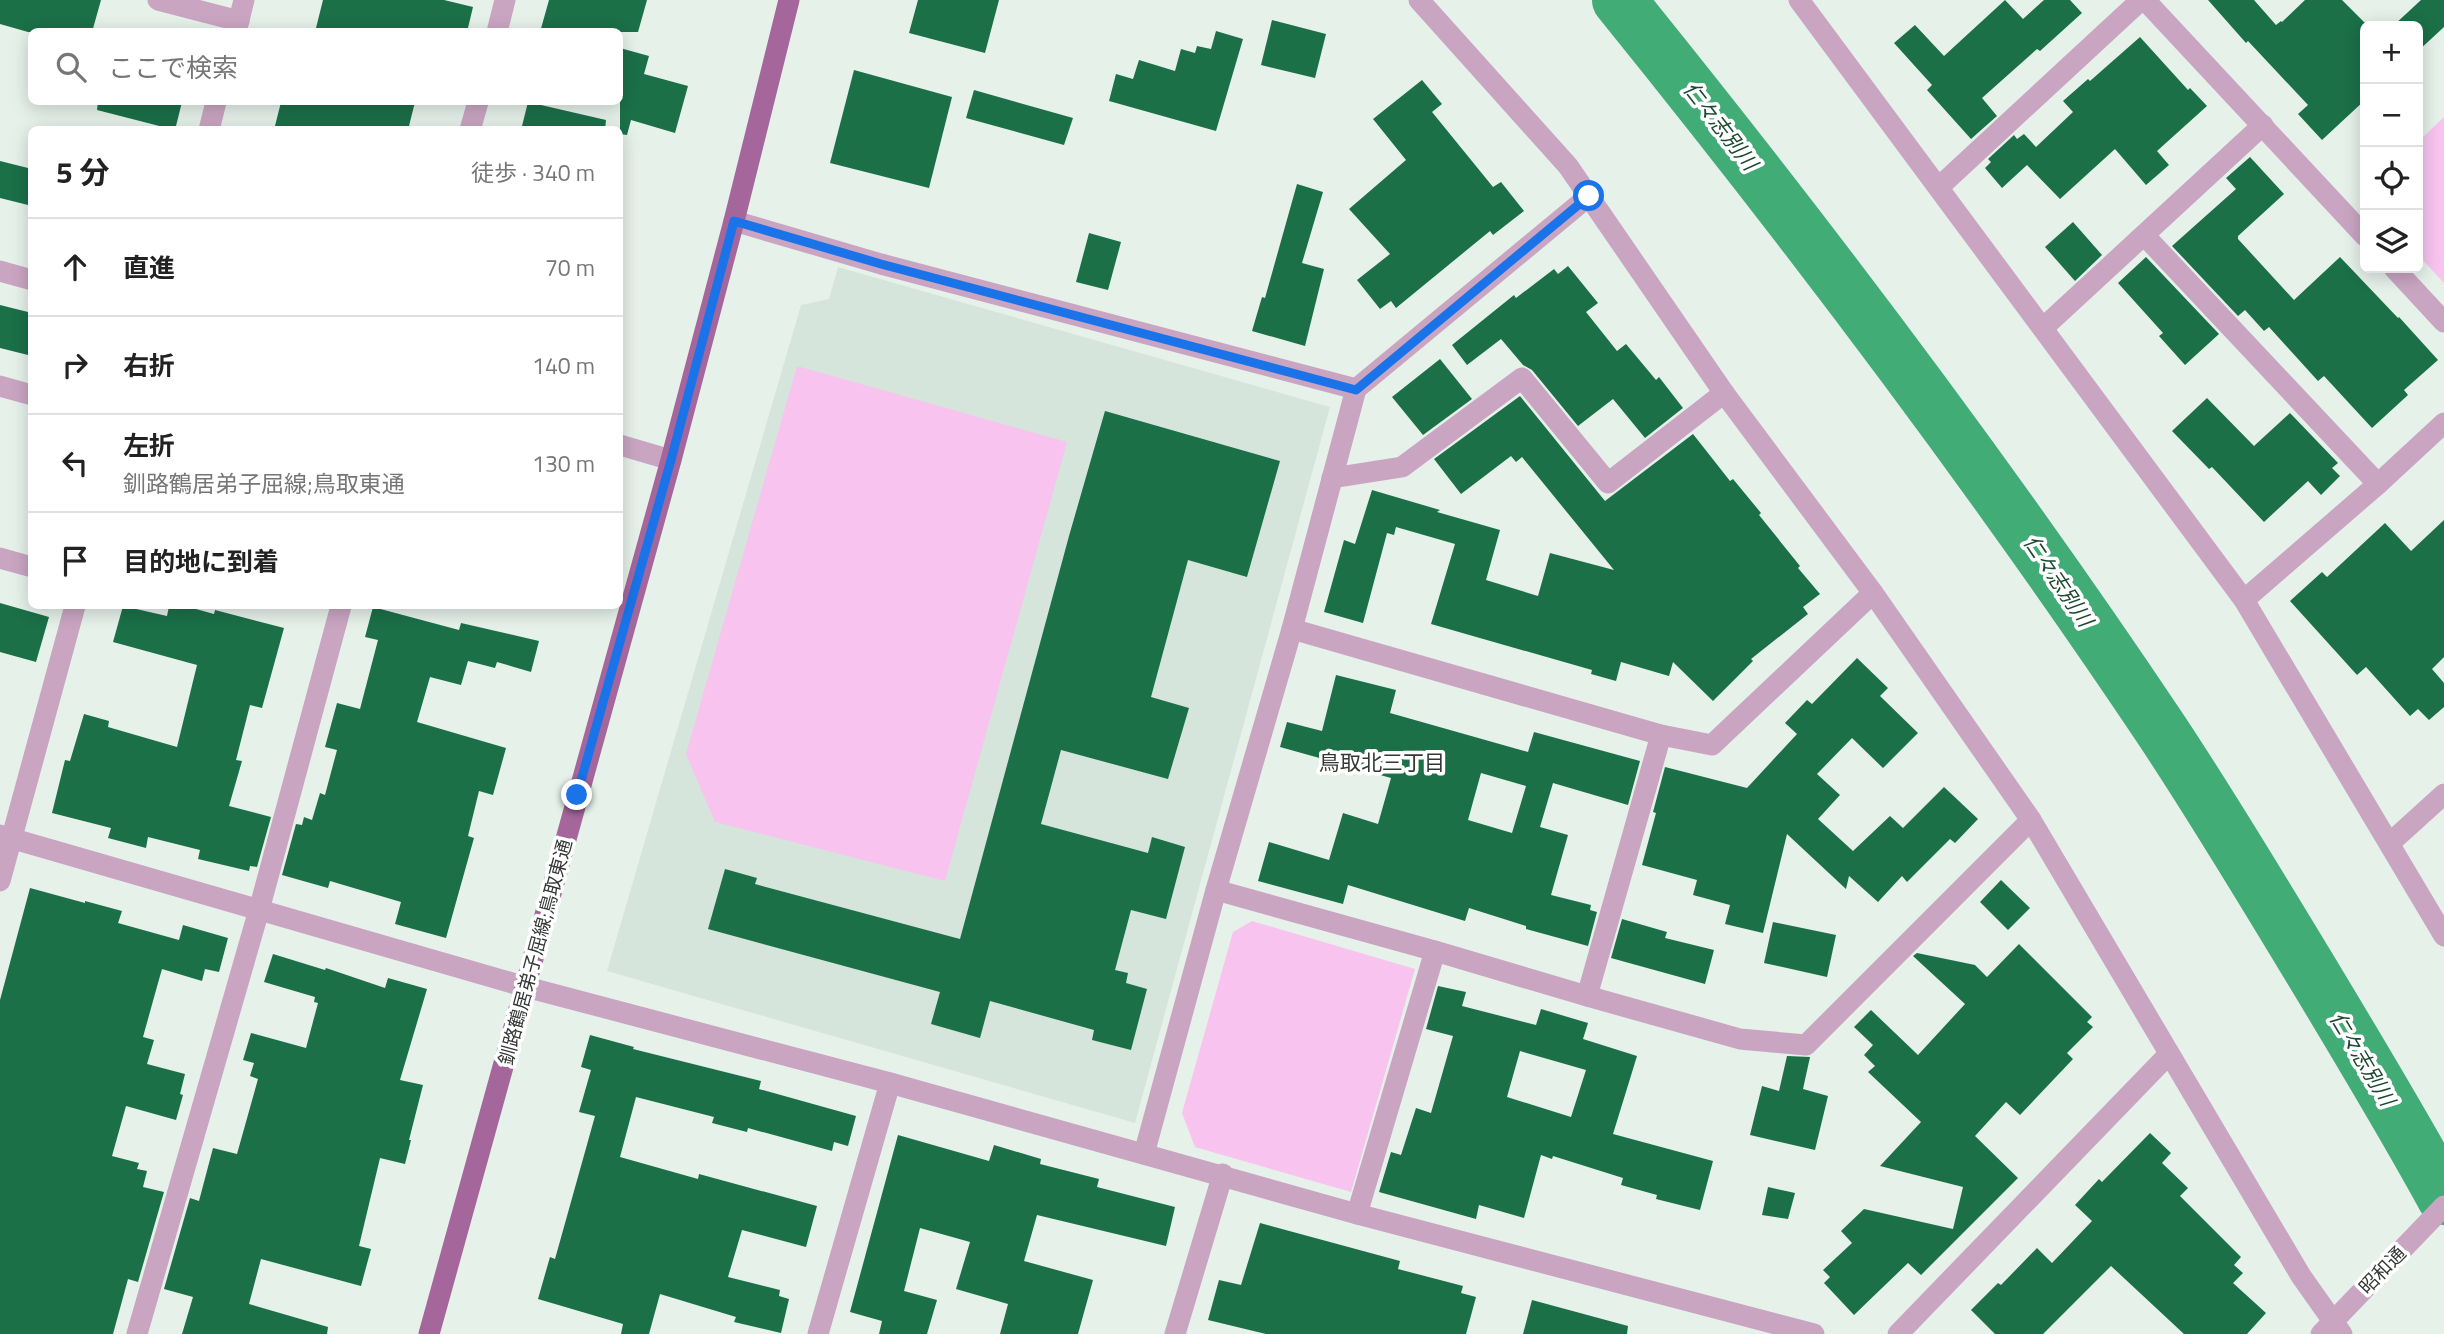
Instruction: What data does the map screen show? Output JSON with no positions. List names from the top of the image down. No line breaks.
{"streets":{"main road":["釧路鶴居弟子屈線;鳥取東通"],"street":["昭和通"]},"districts":["鳥取北三丁目"],"water":["仁々志別川"],"page":{"map_buttons":["+","−"],"search":"ここで検索","heading":["5 分","徒歩 · 340 m"],"list":[["直進","70 m"],["右折","140 m"],["左折","釧路鶴居弟子屈線;鳥取東通","130 m"],"目的地に到着"]}}
